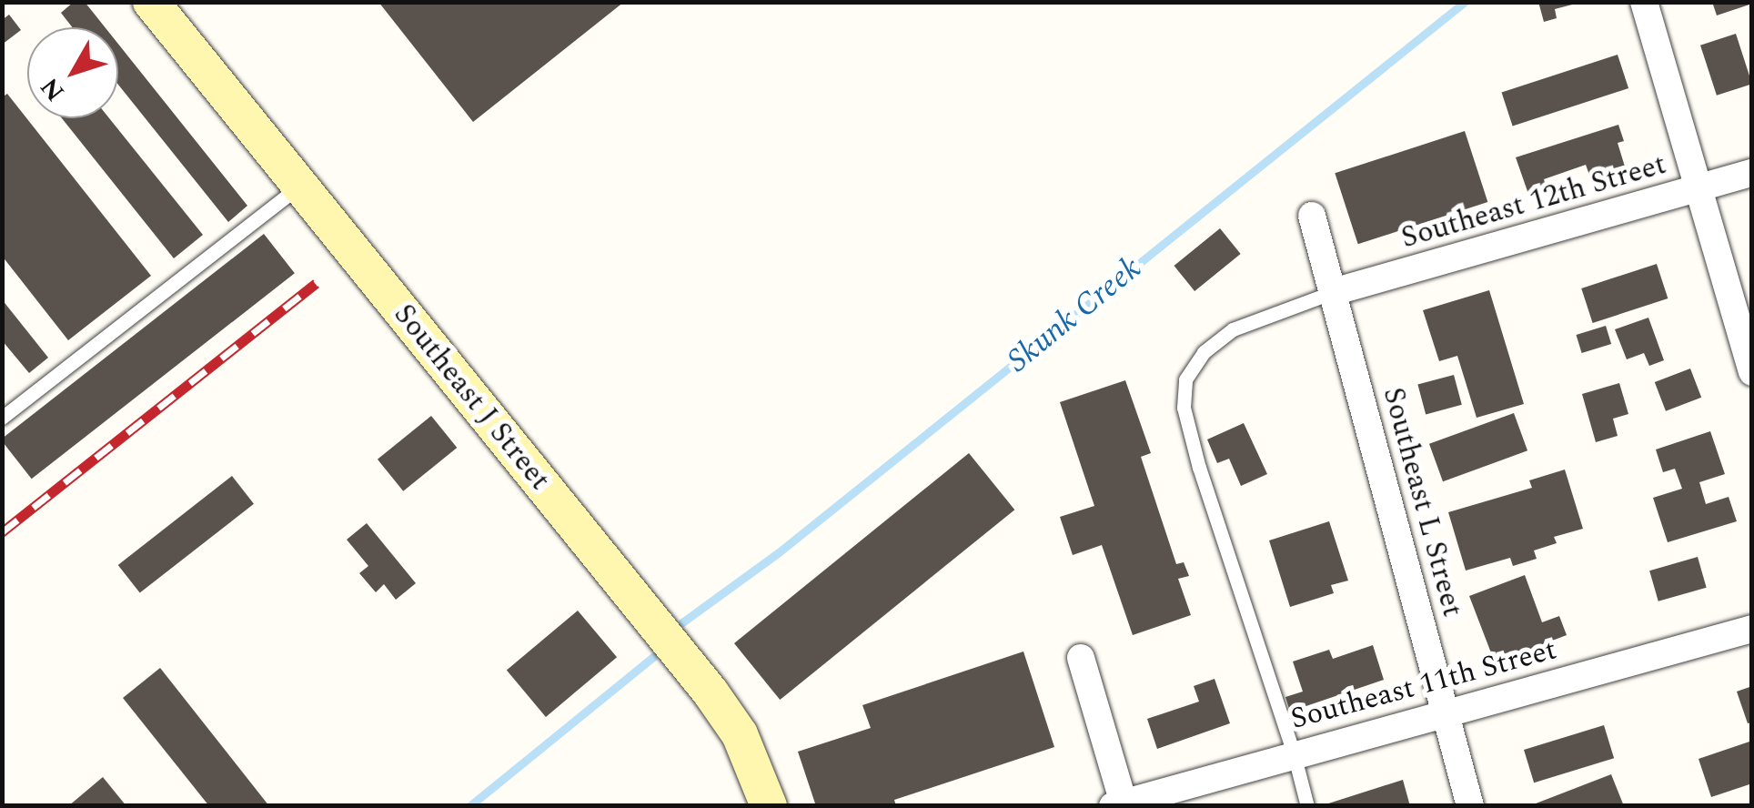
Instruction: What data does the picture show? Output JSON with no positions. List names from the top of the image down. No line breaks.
{"streets":{"street":["Southeast 12th Street","Southeast J Street","Southeast L Street","Southeast 11th Street"]},"crossings":[["Southeast 12th Street","Southeast L Street"],["Southeast L Street","Southeast 11th Street"]],"water":["Skunk Creek"],"north":"bottom left"}
